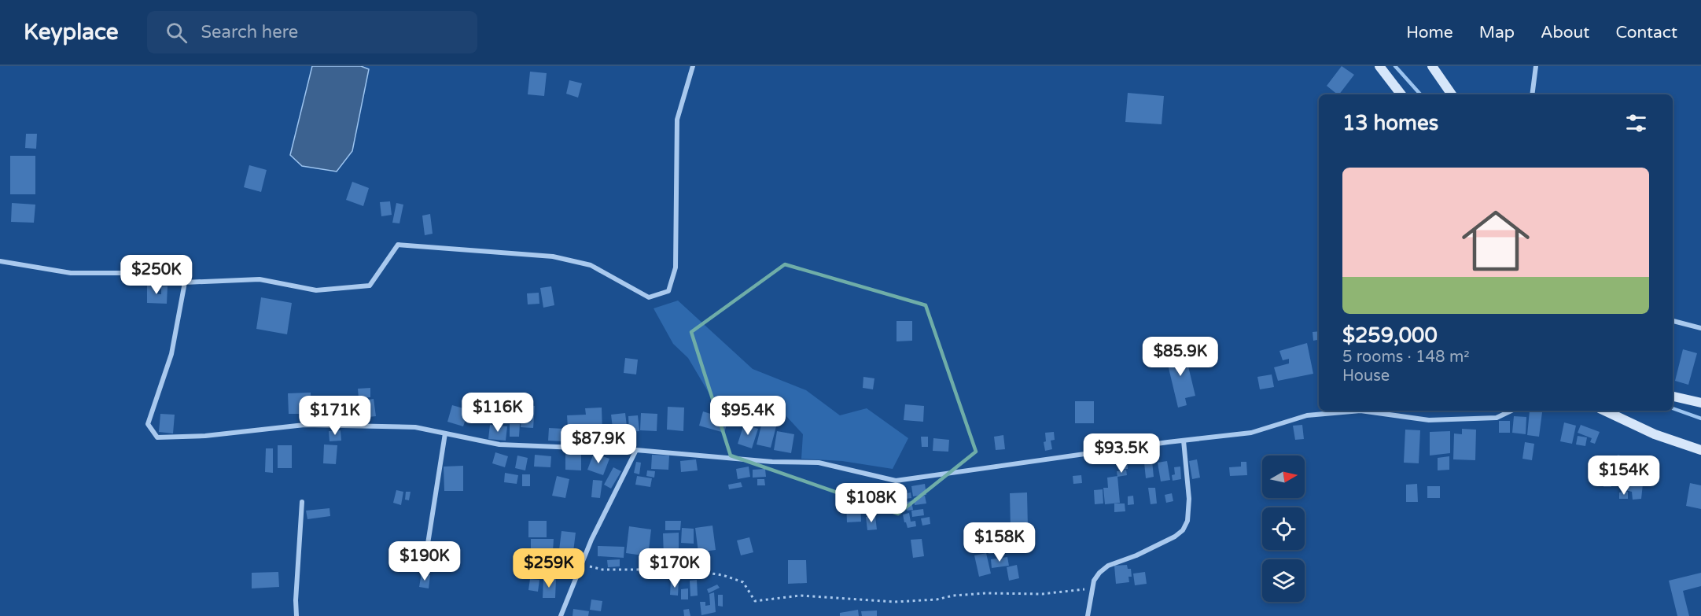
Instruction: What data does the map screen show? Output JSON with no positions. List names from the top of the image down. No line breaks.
{"north":"right","page":{"header":"Keyplace","search":"Search here","nav":["Home","Map","About","Contact"],"heading":"13 homes","list":[{"name":"$259,000","note":"5 rooms · 148 m² · House"}],"price":["$250K","$85.9K","$116K","$171K","$95.4K","$87.9K","$93.5K","$154K","$108K","$158K","$190K","$259K","$170K"]}}
